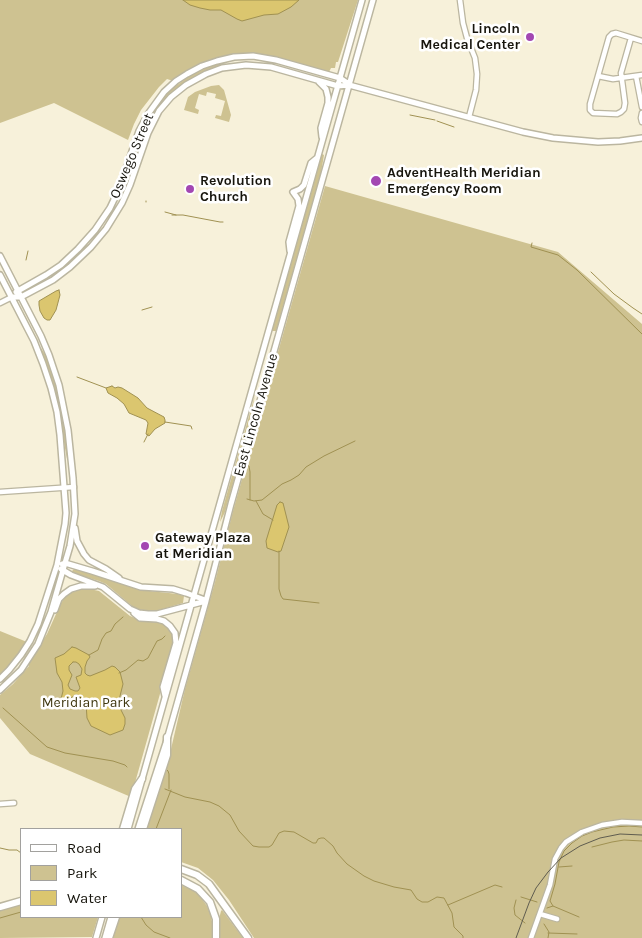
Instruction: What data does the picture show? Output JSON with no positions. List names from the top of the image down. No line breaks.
{"streets":{"main road":["Oswego Street","East Lincoln Avenue"]},"crossings":[["Oswego Street","East Lincoln Avenue"]],"parks":["Meridian Park"],"places":["Lincoln Medical Center","AdventHealth Meridian Emergency Room","Revolution Church","Gateway Plaza at Meridian"],"legend":["Road","Park","Water"]}
